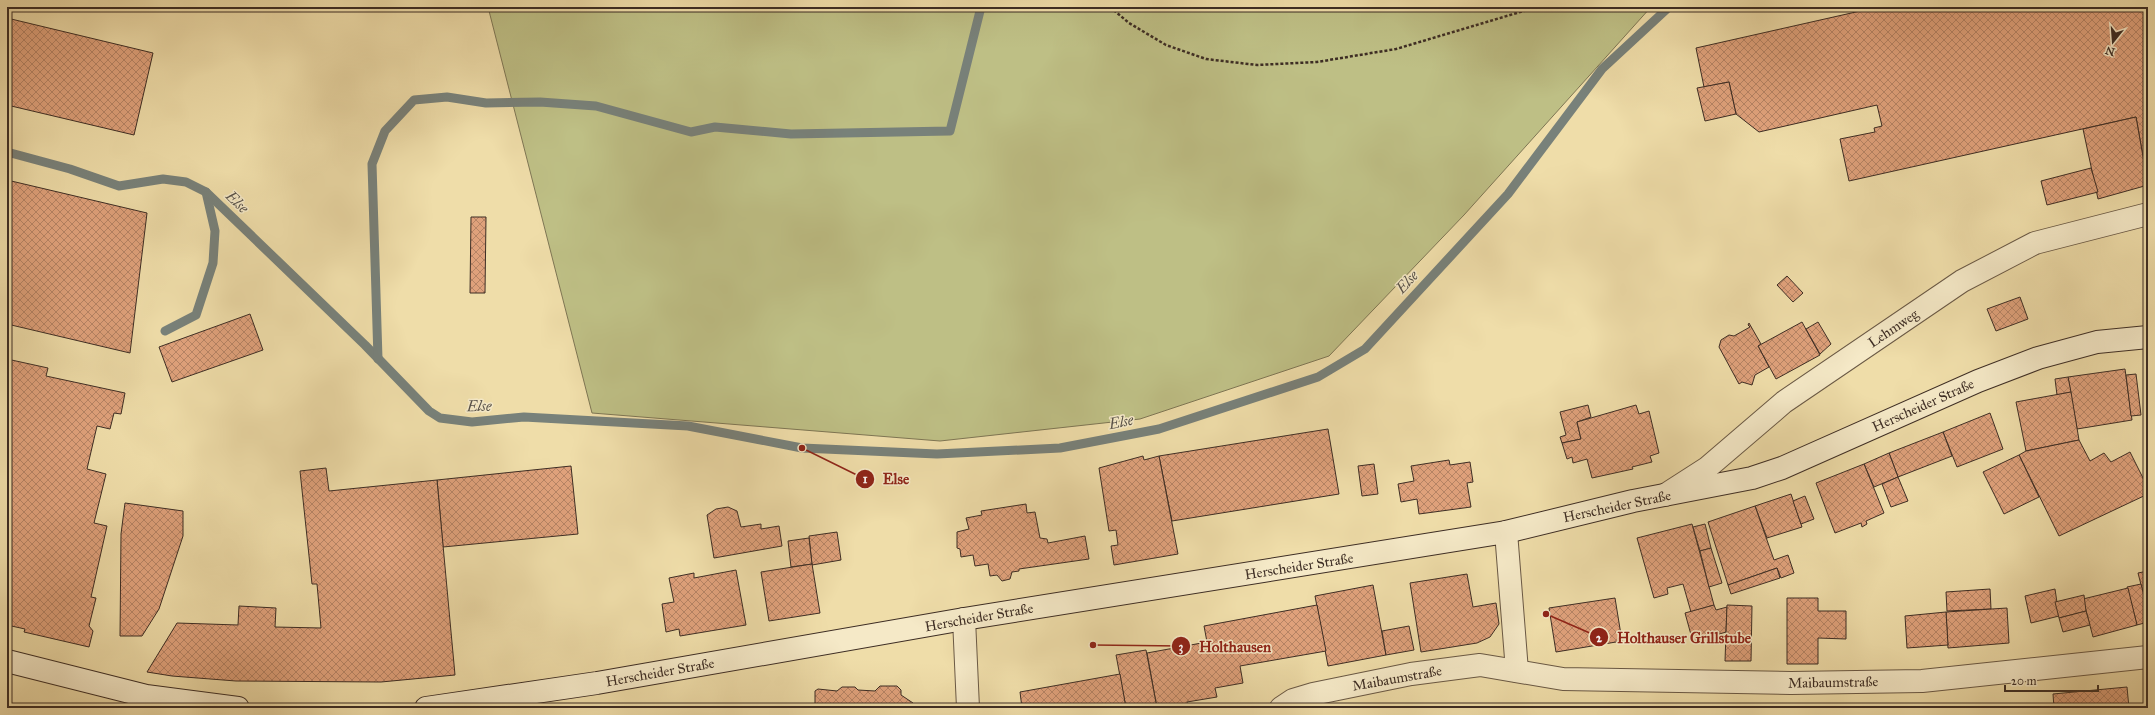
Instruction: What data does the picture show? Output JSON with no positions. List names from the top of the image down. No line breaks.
{"streets":{"main road":["Lehmweg","Herscheider Straße","Maibaumstraße"]},"crossings":[["Lehmweg","Herscheider Straße"]],"water":["Else"],"places":["Else","Holthauser Grillstube","Holthausen"],"scale_bar":"20 m","north":"bottom"}
